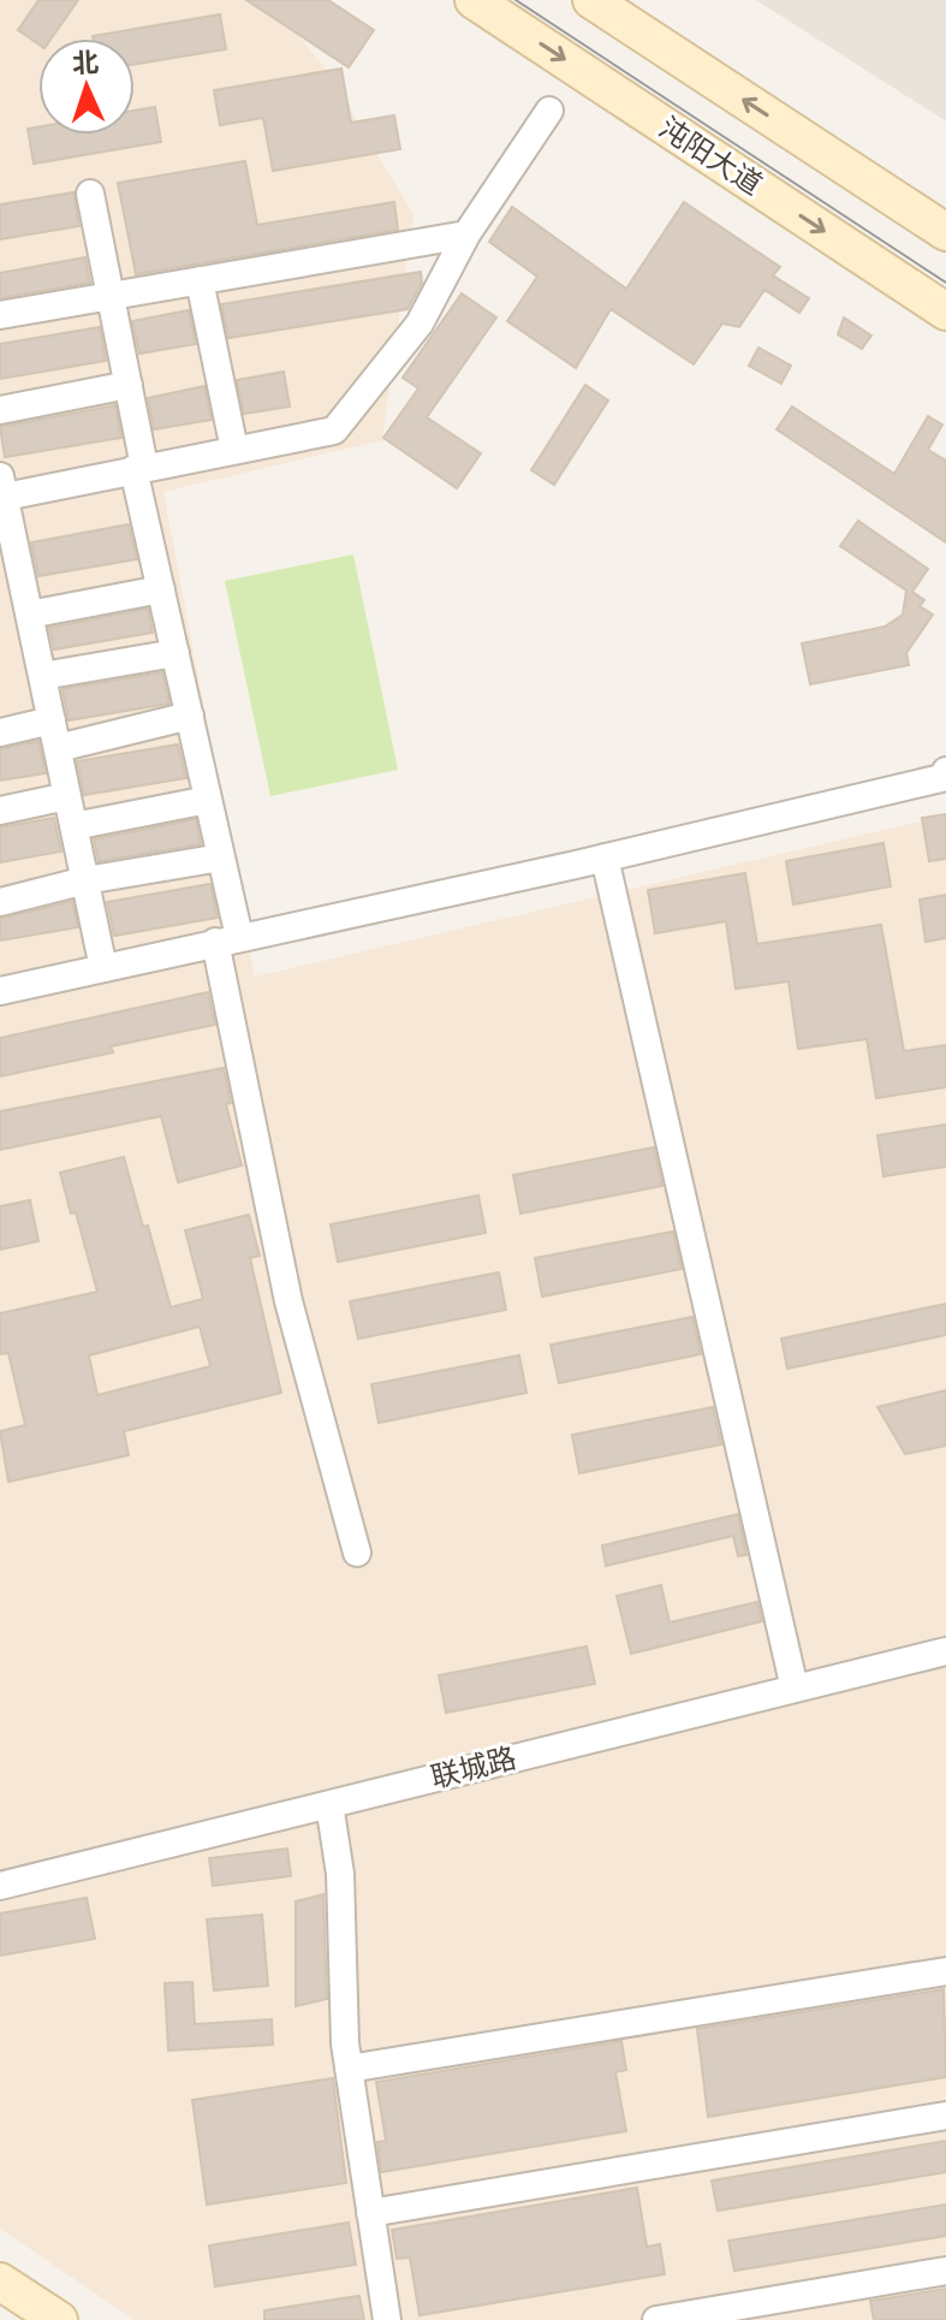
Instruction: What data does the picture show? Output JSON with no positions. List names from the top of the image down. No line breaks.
{"streets":{"main road":["沌阳大道"],"street":["联城路"]},"north":"top"}
